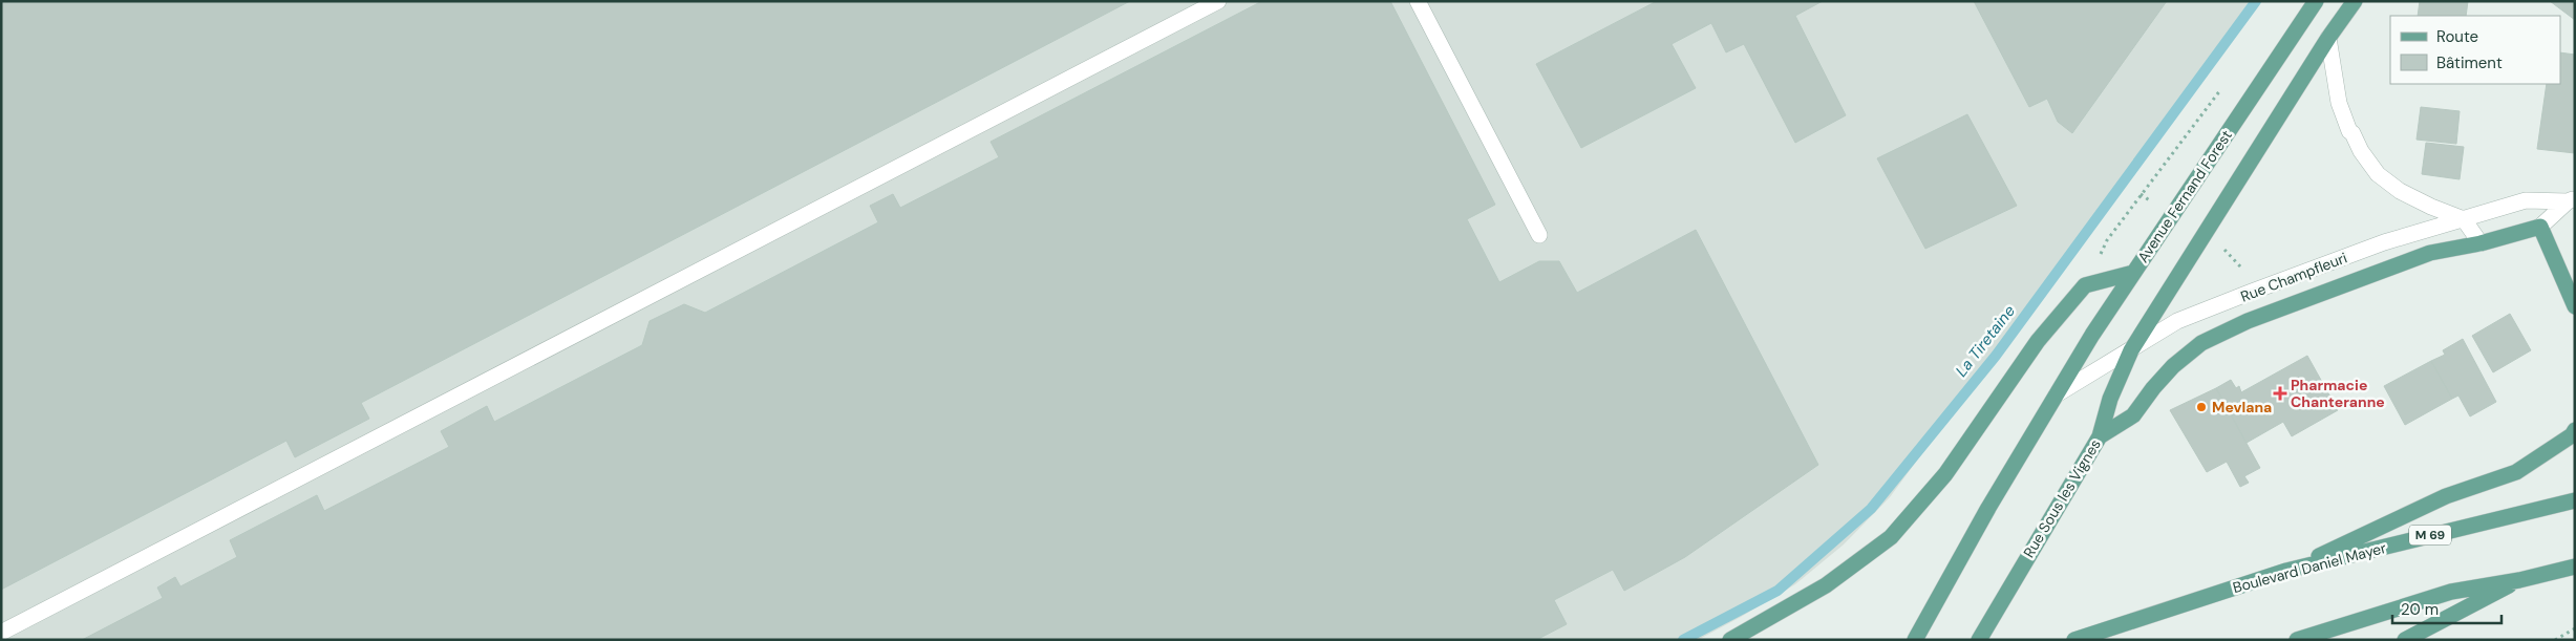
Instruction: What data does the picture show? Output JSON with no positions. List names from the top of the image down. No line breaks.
{"streets":{"main road":["Avenue Fernand Forest","Rue Sous les Vignes","M 69","Boulevard Daniel Mayer"],"street":["Rue Champfleuri"]},"crossings":[["Avenue Fernand Forest","Rue Champfleuri"],["Rue Champfleuri","Rue Sous les Vignes"]],"water":["La Tiretaine"],"places":{"health":["Pharmacie Chanteranne"],"other":["Mevlana"]},"legend":["Route","Bâtiment"],"scale_bar":"20 m"}
